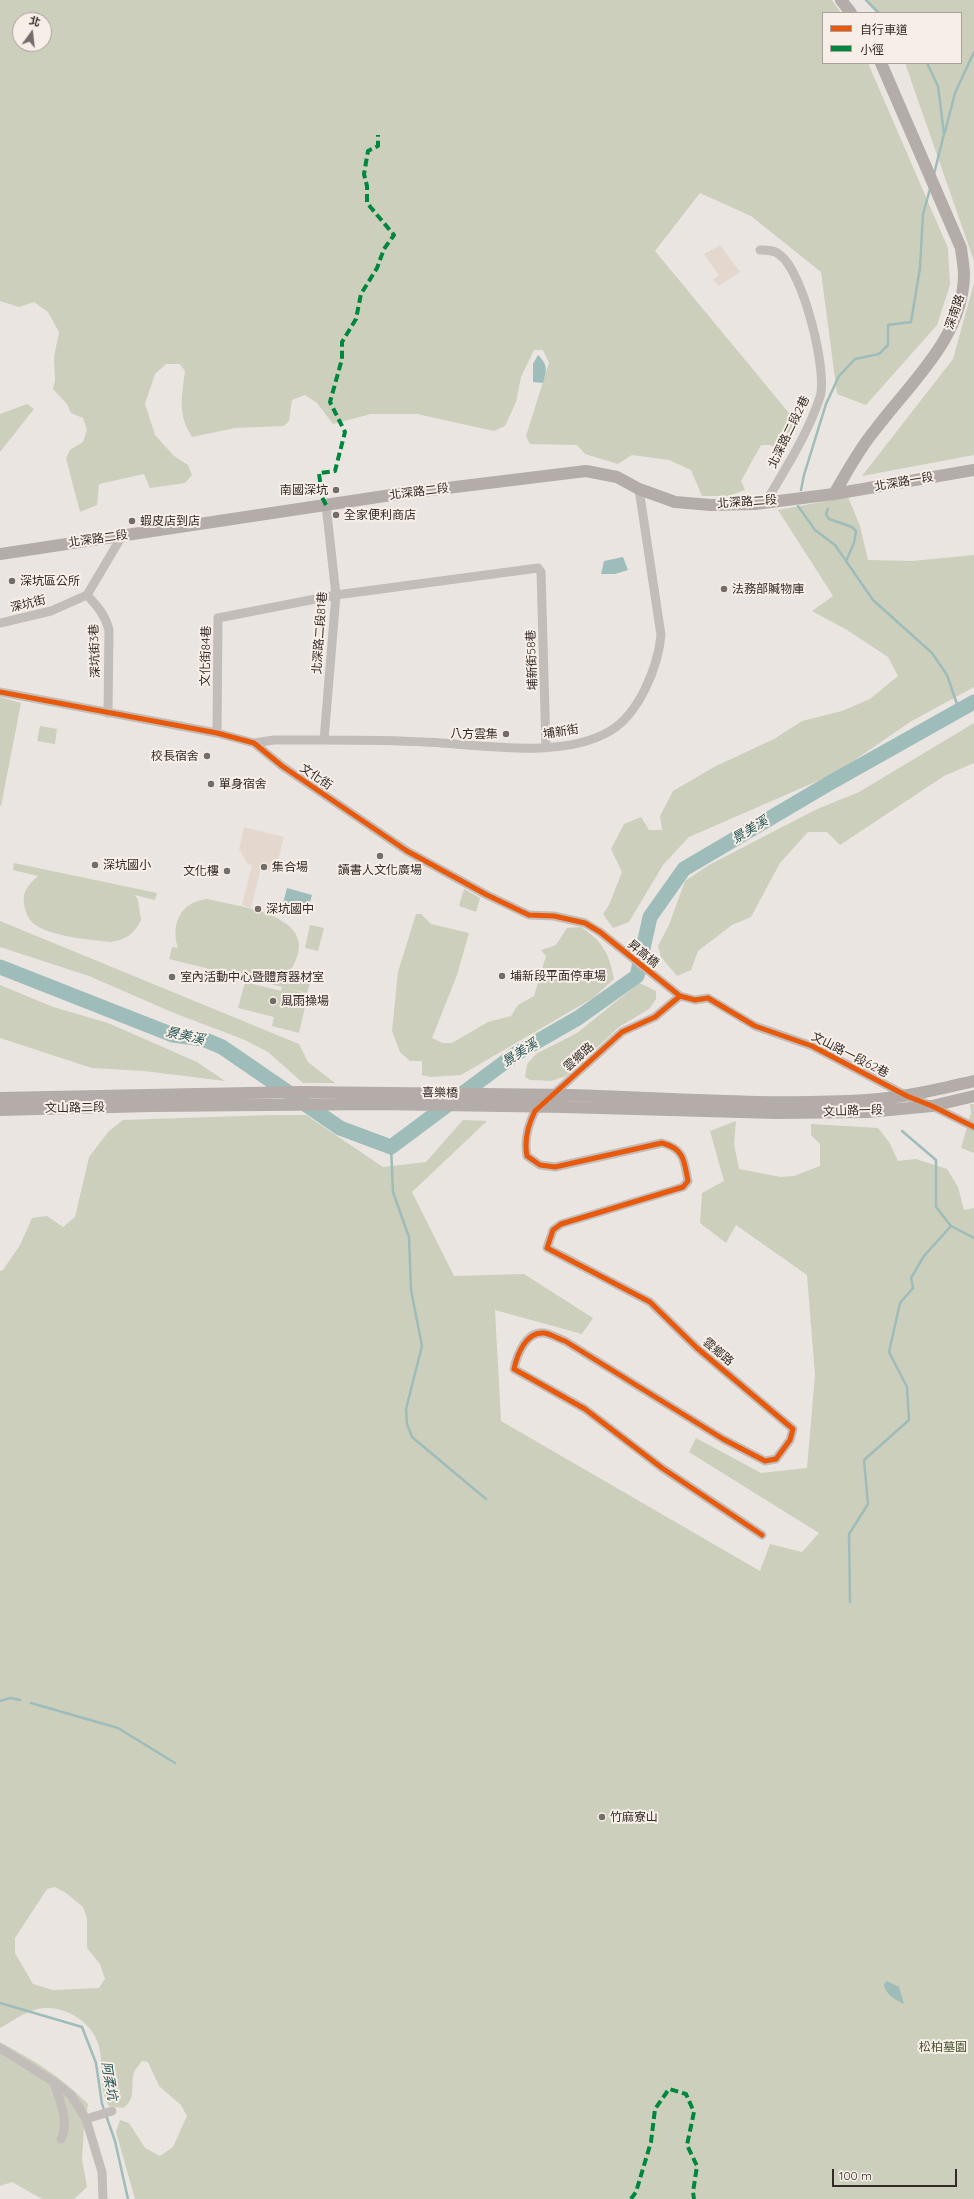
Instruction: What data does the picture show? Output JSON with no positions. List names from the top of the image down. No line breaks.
{"streets":{"main road":["深南路","北深路一段","北深路二段","喜樂橋","文山路二段","文山路一段"],"street":["北深路二段2巷","深坑街","北深路二段81巷","深坑街3巷","文化街84巷","埔新街58巷","埔新街","文化街","昇高橋","文山路一段62巷","雲鄉路"]},"crossings":[["深南路","北深路一段"],["深南路","北深路二段"],["北深路二段2巷","北深路二段"],["北深路一段","北深路二段"],["北深路二段","北深路二段81巷"],["北深路二段","埔新街"],["深坑街","深坑街3巷"],["北深路二段81巷","文化街84巷"],["北深路二段81巷","埔新街58巷"],["北深路二段81巷","埔新街"],["深坑街3巷","文化街"],["文化街84巷","埔新街58巷"],["文化街84巷","文化街"],["埔新街58巷","埔新街"],["埔新街","文化街"],["文化街","昇高橋"],["昇高橋","文山路一段62巷"],["昇高橋","雲鄉路"],["文山路一段62巷","雲鄉路"],["文山路一段62巷","文山路一段"],["喜樂橋","文山路二段"],["喜樂橋","文山路一段"]],"water":["景美溪","阿柔坑"],"parks":["松柏墓園"],"places":["南國深坑","全家便利商店","蝦皮店到店","深坑區公所","法務部贓物庫","八方雲集","校長宿舍","單身宿舍","讀書人文化廣場","深坑國小","集合場","文化樓","深坑國中","埔新段平面停車場","室內活動中心暨體育器材室","風雨操場","竹麻寮山"],"legend":["自行車道","小徑"],"scale_bar":"100 m","north":"top"}
